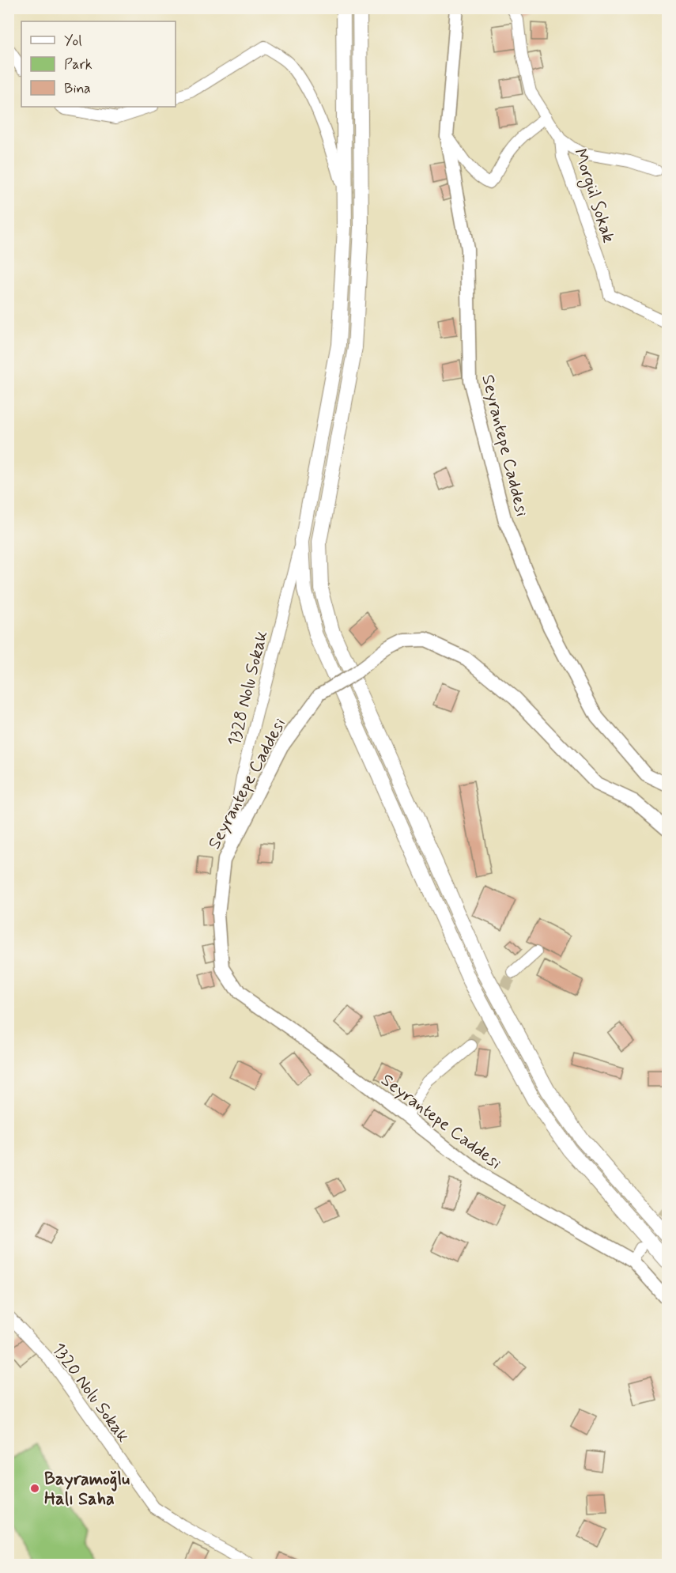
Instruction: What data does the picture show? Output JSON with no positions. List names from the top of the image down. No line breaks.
{"streets":{"street":["Morgül Sokak","Seyrantepe Caddesi","1328 Nolu Sokak","1320 Nolu Sokak"]},"crossings":[["Seyrantepe Caddesi","1328 Nolu Sokak"]],"places":["Bayramoğlu Halı Saha"],"legend":["Yol","Park","Bina"]}
